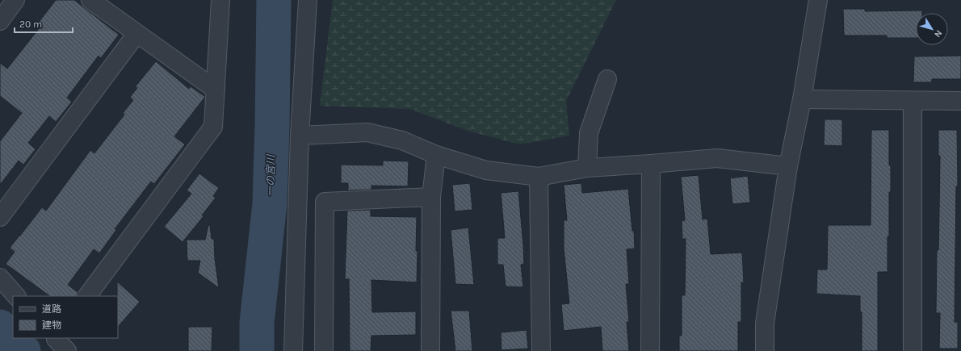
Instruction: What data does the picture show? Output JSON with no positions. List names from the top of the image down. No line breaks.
{"water":["一の宮川"],"legend":["道路","建物"],"scale_bar":"20 m","north":"bottom right"}
